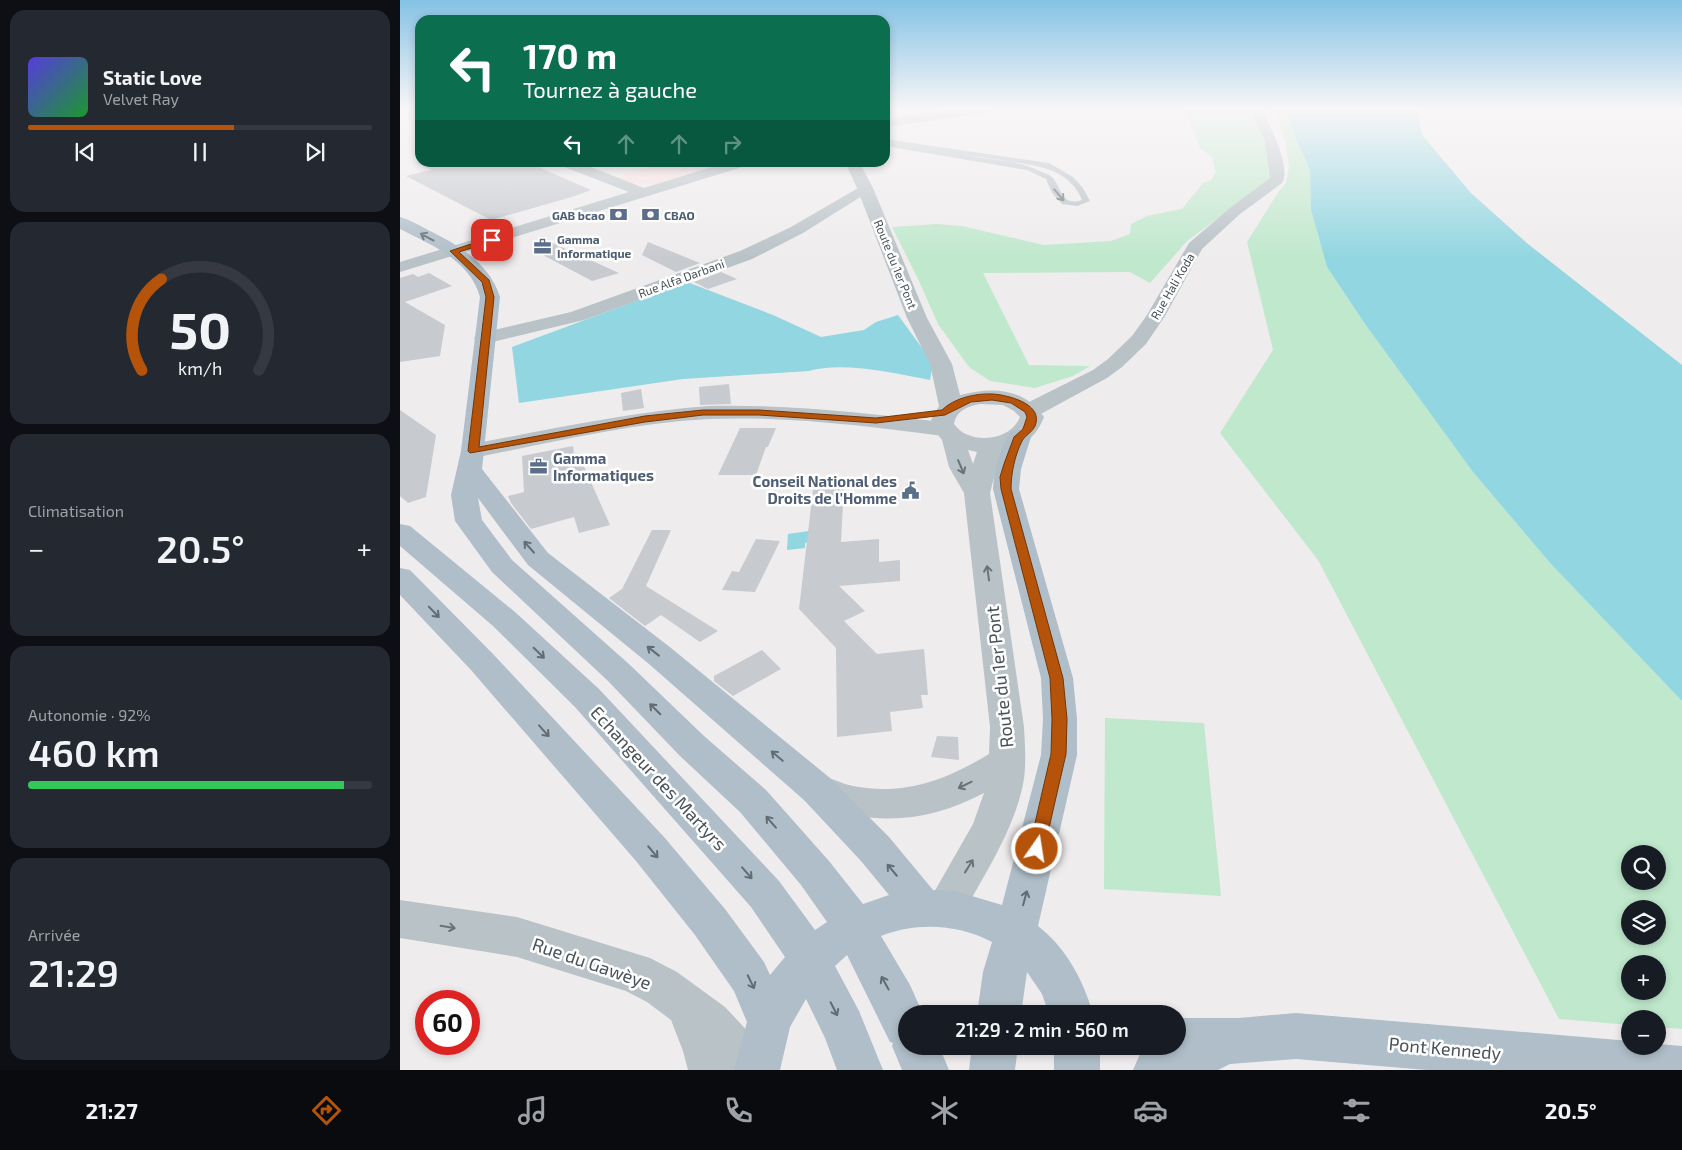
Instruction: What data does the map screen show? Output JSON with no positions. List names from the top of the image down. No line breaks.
{"streets":{"main road":["Echangeur des Martyrs","Pont Kennedy"],"street":["Route du 1er Pont","Rue Alfa Darbani","Rue Hali Koda","Rue du Gawèye"]},"crossings":[["Route du 1er Pont","Rue Alfa Darbani"]],"one_way":["Rue du Gawèye"],"places":{"bank":["GAB bcao","CBAO"],"office":["Gamma Informatique","Gamma Informatiques"],"public building":["Conseil National des Droits de l'Homme"]},"page":{"turn":["170 m","Tournez à gauche"],"song":["Static Love","Velvet Ray"],"tile":["Climatisation",["Autonomie · 92%","460 km"],["Arrivée","21:29"]],"heat":["−","20.5°","+"],"map_buttons":["+","−"],"limit":"60","trip":"21:29 · 2 min · 560 m","tabs":["21:27","20.5°"],"gauge":["50","km/h"]}}
